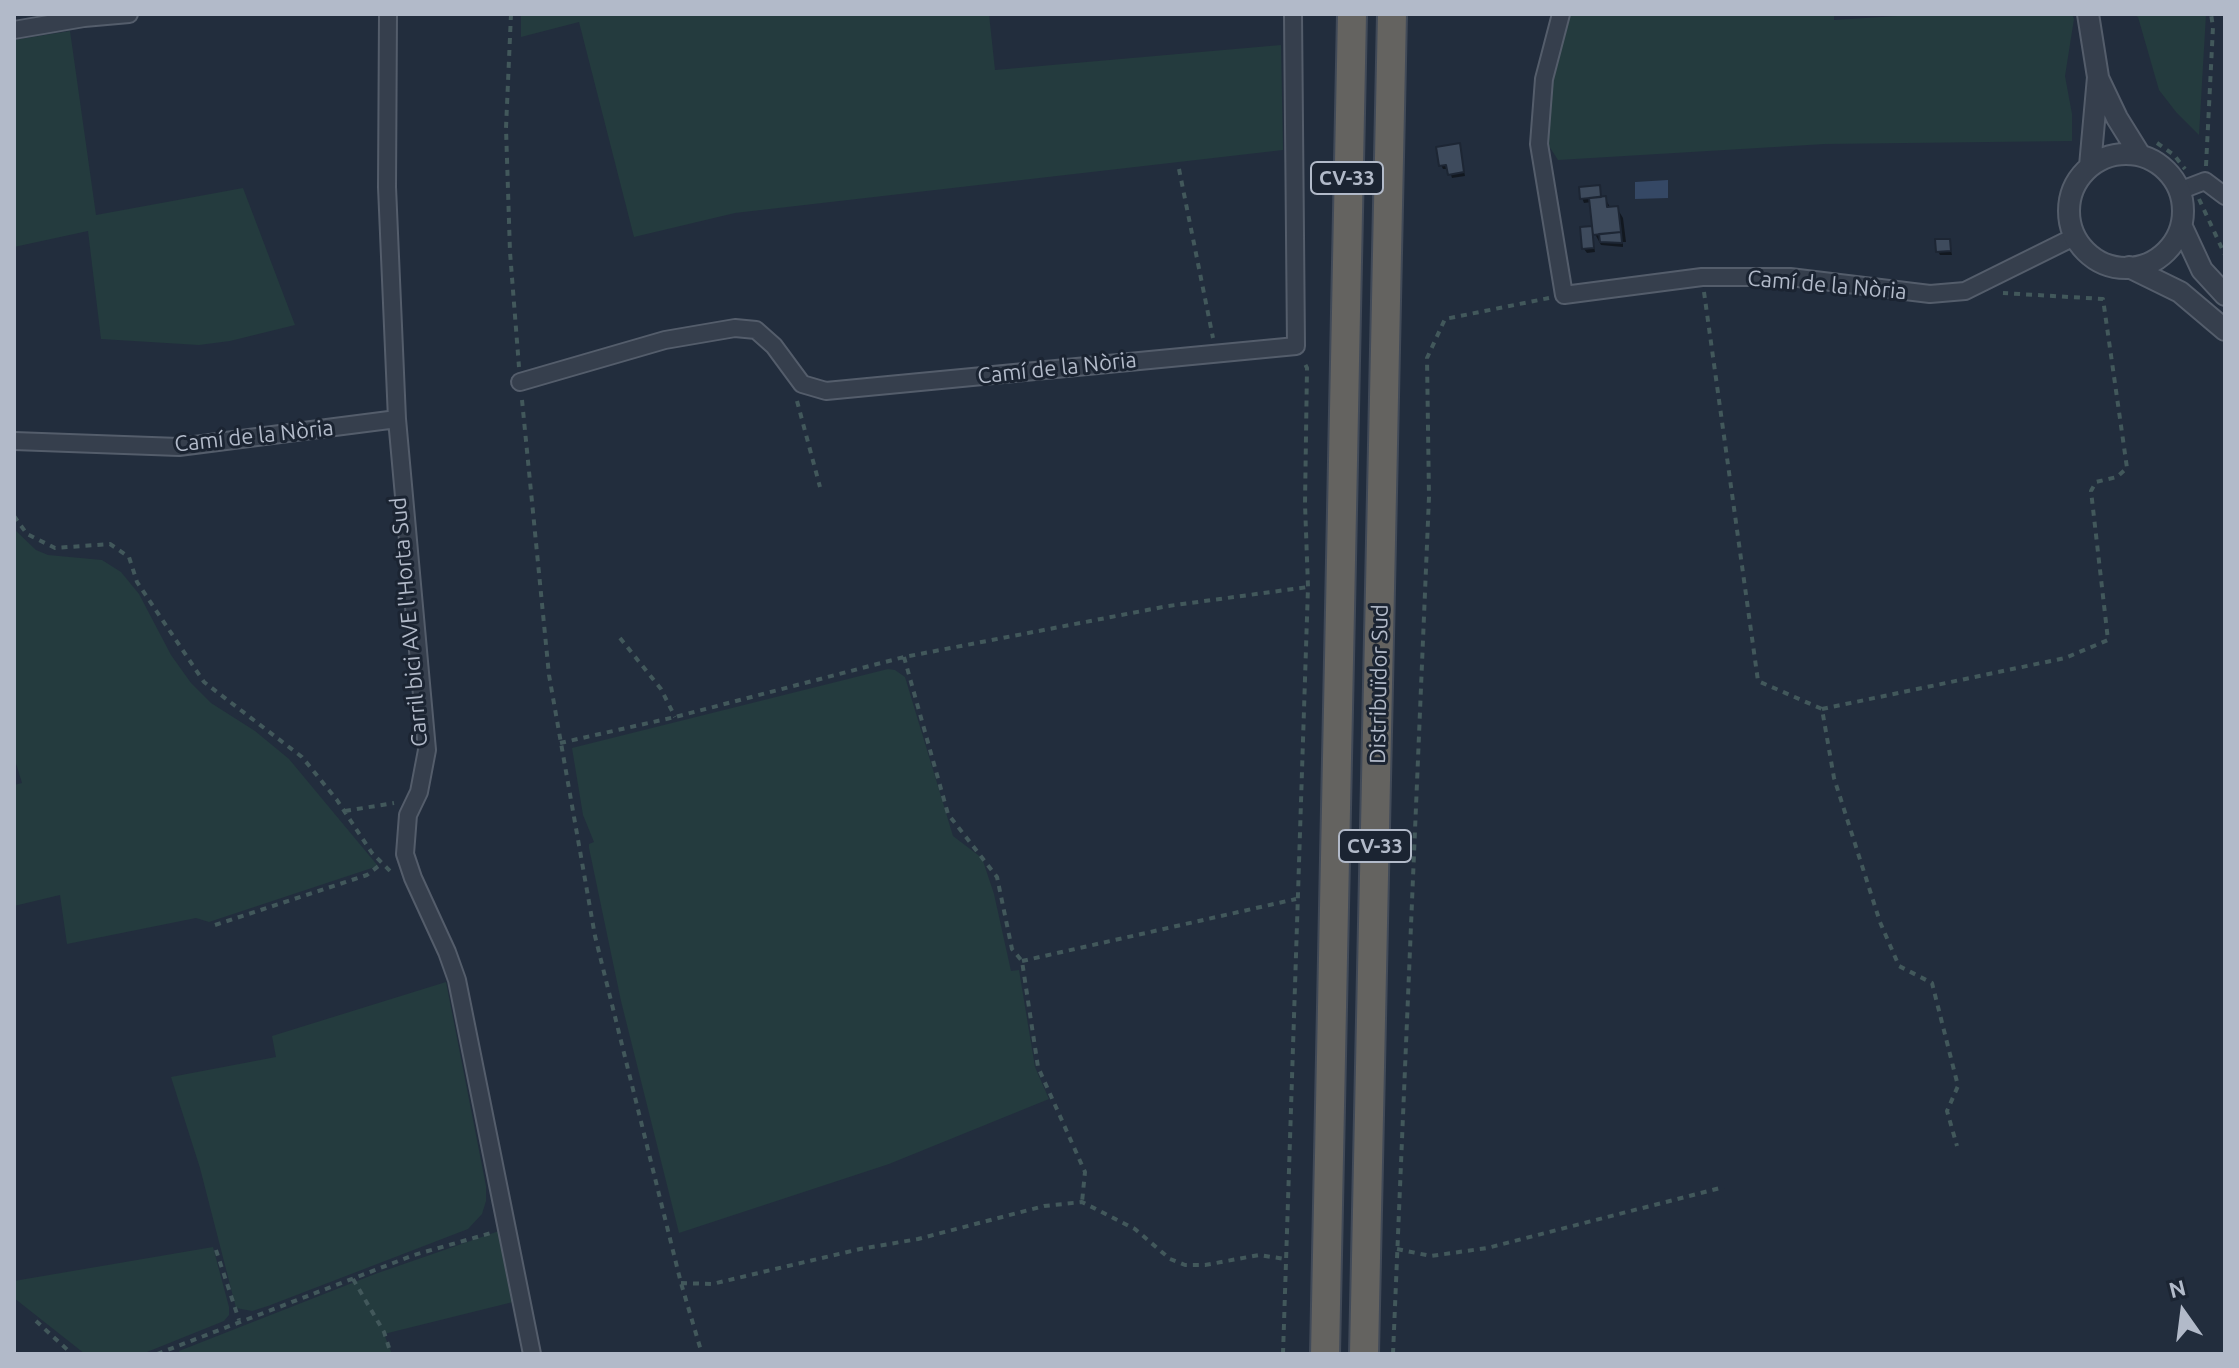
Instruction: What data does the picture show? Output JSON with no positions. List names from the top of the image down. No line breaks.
{"streets":{"highway":["CV-33","Distribuïdor Sud"],"street":["Camí de la Nòria"]},"north":"top"}
